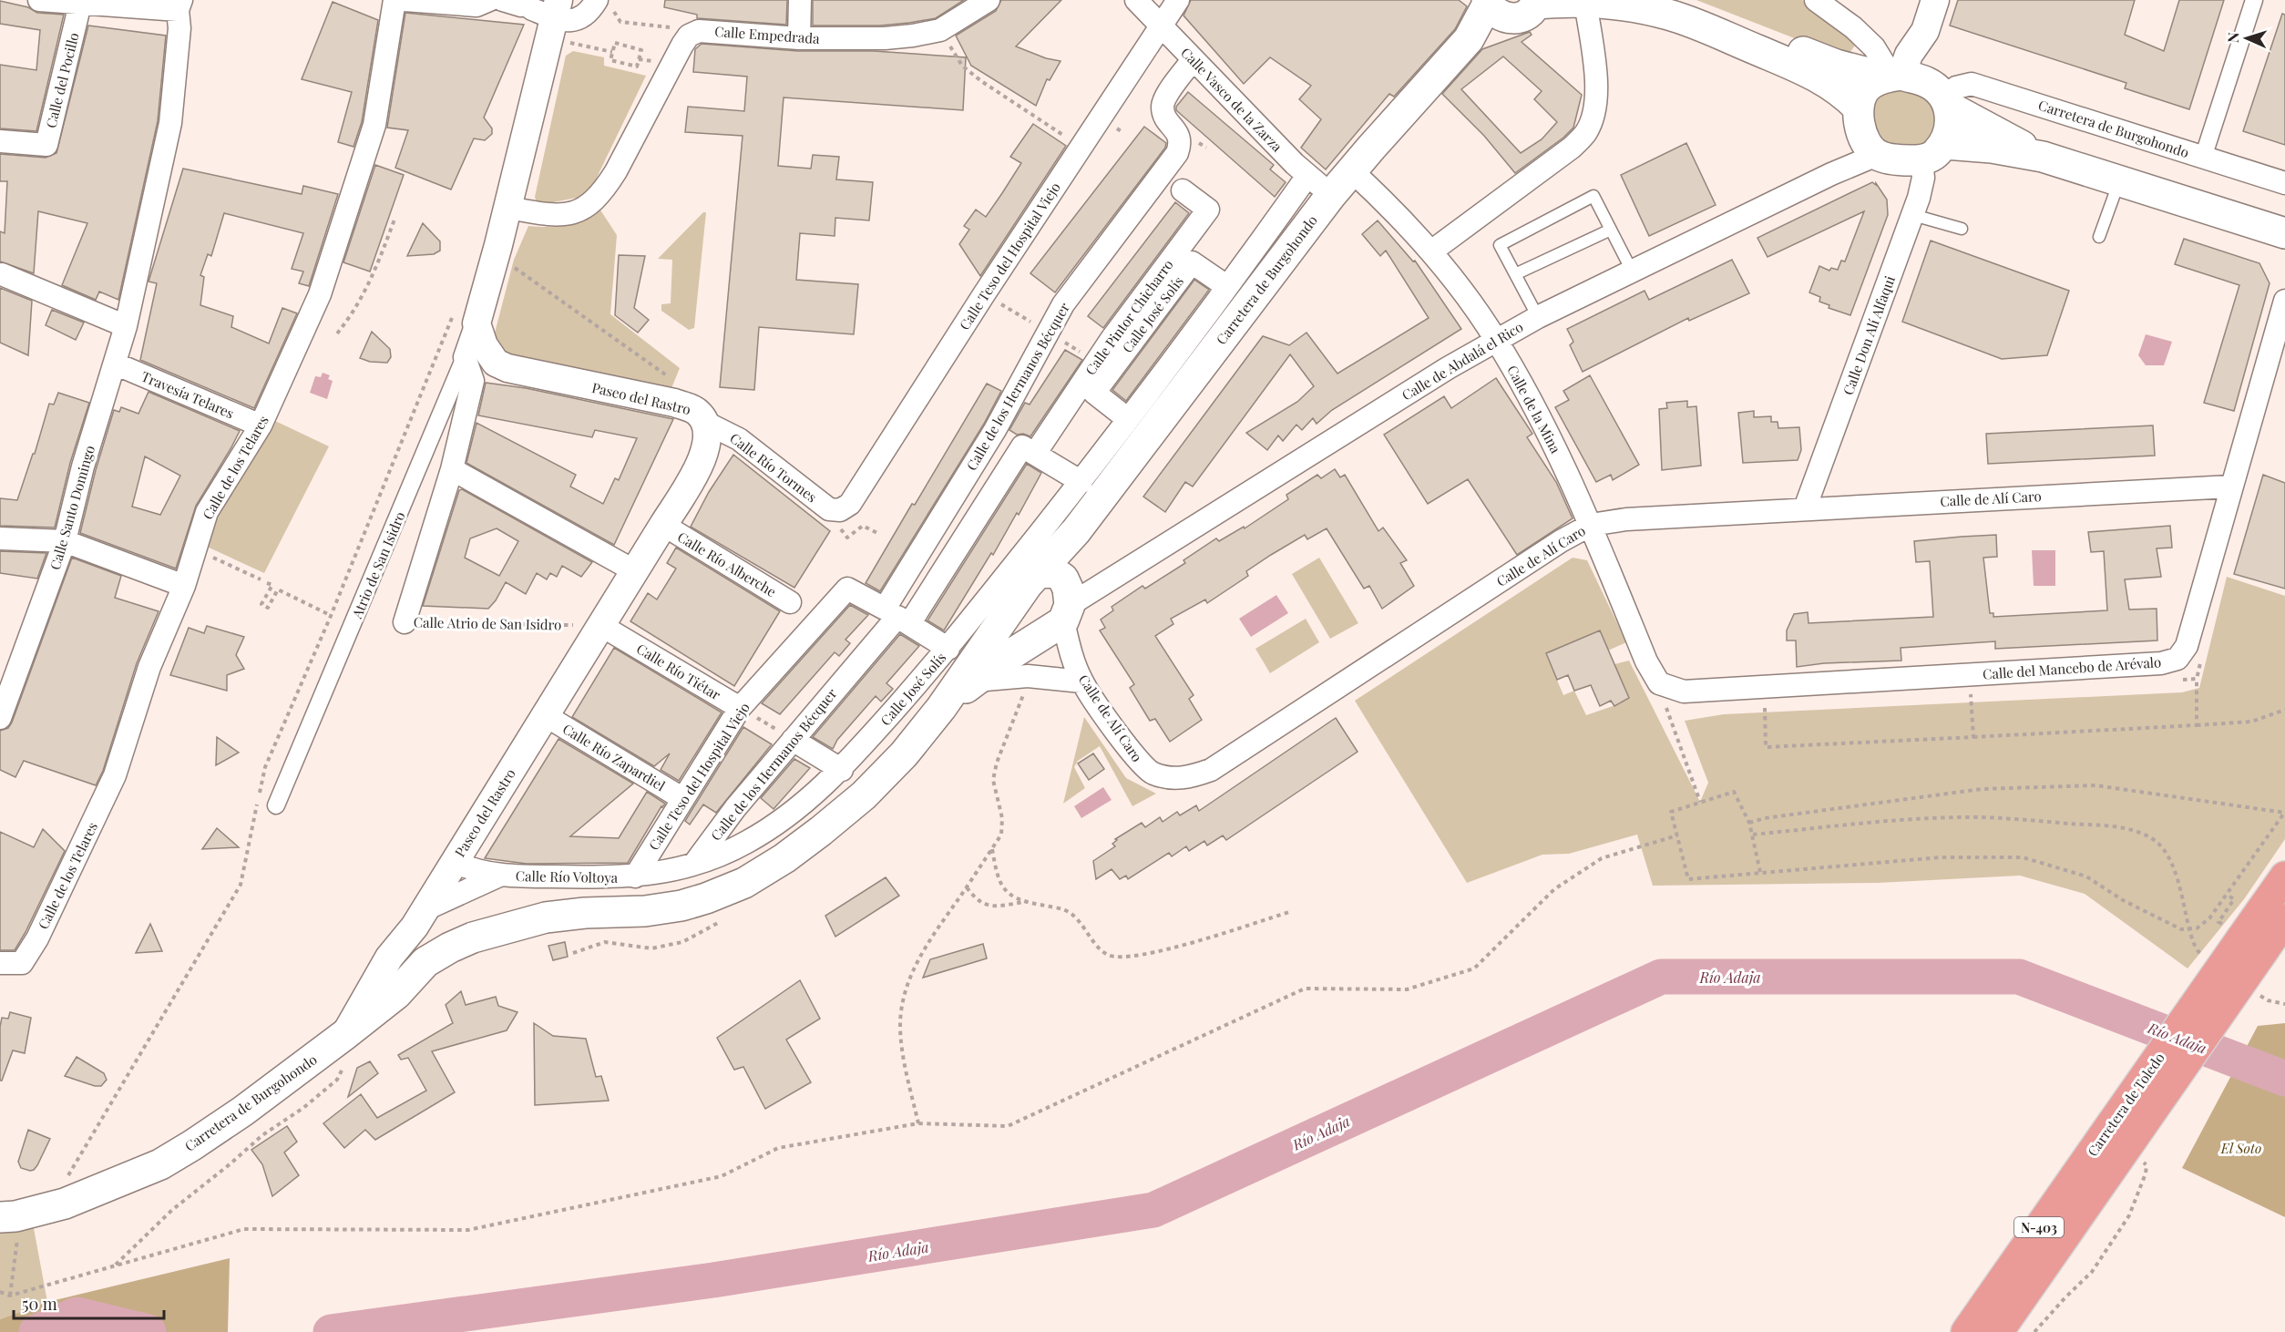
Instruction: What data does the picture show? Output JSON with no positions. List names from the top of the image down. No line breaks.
{"streets":{"highway":["Carretera de Toledo","N-403"],"main road":["Carretera de Burgohondo"],"street":["Calle Empedrada","Calle del Pocillo","Calle Vasco de la Zarza","Calle Teso del Hospital Viejo","Calle José Solís","Calle Pintor Chicharro","Calle Don Alí Alfaqui","Calle de Abdalá el Rico","Calle de los Hermanos Bécquer","Travesía Telares","Paseo del Rastro","Calle de la Mina","Calle de los Telares","Calle Río Tormes","Calle de Alí Caro","Calle Santo Domingo","Calle Río Alberche","Atrio de San Isidro","Calle Atrio de San Isidro","Calle del Mancebo de Arévalo","Calle Río Tiétar","Calle Río Zapardiel","Calle Río Voltoya"]},"crossings":[["Calle Vasco de la Zarza","Carretera de Burgohondo"],["Calle Vasco de la Zarza","Calle Teso del Hospital Viejo"],["Calle Vasco de la Zarza","Calle José Solís"],["Calle Vasco de la Zarza","Calle de los Hermanos Bécquer"],["Carretera de Burgohondo","Calle Don Alí Alfaqui"],["Carretera de Burgohondo","Calle de Abdalá el Rico"],["Carretera de Burgohondo","Paseo del Rastro"],["Carretera de Burgohondo","Calle de la Mina"],["Carretera de Burgohondo","Calle de Alí Caro"],["Carretera de Burgohondo","Calle Río Voltoya"],["Calle Teso del Hospital Viejo","Calle José Solís"],["Calle Teso del Hospital Viejo","Calle Pintor Chicharro"],["Calle Teso del Hospital Viejo","Calle de los Hermanos Bécquer"],["Calle Teso del Hospital Viejo","Calle Río Tormes"],["Calle Teso del Hospital Viejo","Calle Río Tiétar"],["Calle Teso del Hospital Viejo","Calle Río Zapardiel"],["Calle Teso del Hospital Viejo","Calle Río Voltoya"],["Calle José Solís","Calle de los Hermanos Bécquer"],["Calle José Solís","Calle Río Voltoya"],["Calle Pintor Chicharro","Calle de los Hermanos Bécquer"],["Calle Don Alí Alfaqui","Calle de Abdalá el Rico"],["Calle Don Alí Alfaqui","Calle de Alí Caro"],["Calle de Abdalá el Rico","Calle de la Mina"],["Calle de Abdalá el Rico","Calle de Alí Caro"],["Travesía Telares","Calle de los Telares"],["Travesía Telares","Calle Santo Domingo"],["Paseo del Rastro","Calle Río Tormes"],["Paseo del Rastro","Calle Río Alberche"],["Paseo del Rastro","Atrio de San Isidro"],["Paseo del Rastro","Calle Atrio de San Isidro"],["Paseo del Rastro","Calle Río Tiétar"],["Paseo del Rastro","Calle Río Zapardiel"],["Paseo del Rastro","Calle Río Voltoya"],["Calle de la Mina","Calle de Alí Caro"],["Calle de la Mina","Calle del Mancebo de Arévalo"],["Calle de Alí Caro","Calle del Mancebo de Arévalo"],["Atrio de San Isidro","Calle Atrio de San Isidro"],["Calle Atrio de San Isidro","Calle Río Tiétar"]],"water":["Río Adaja"],"parks":["El Soto"],"scale_bar":"50 m","north":"left"}
